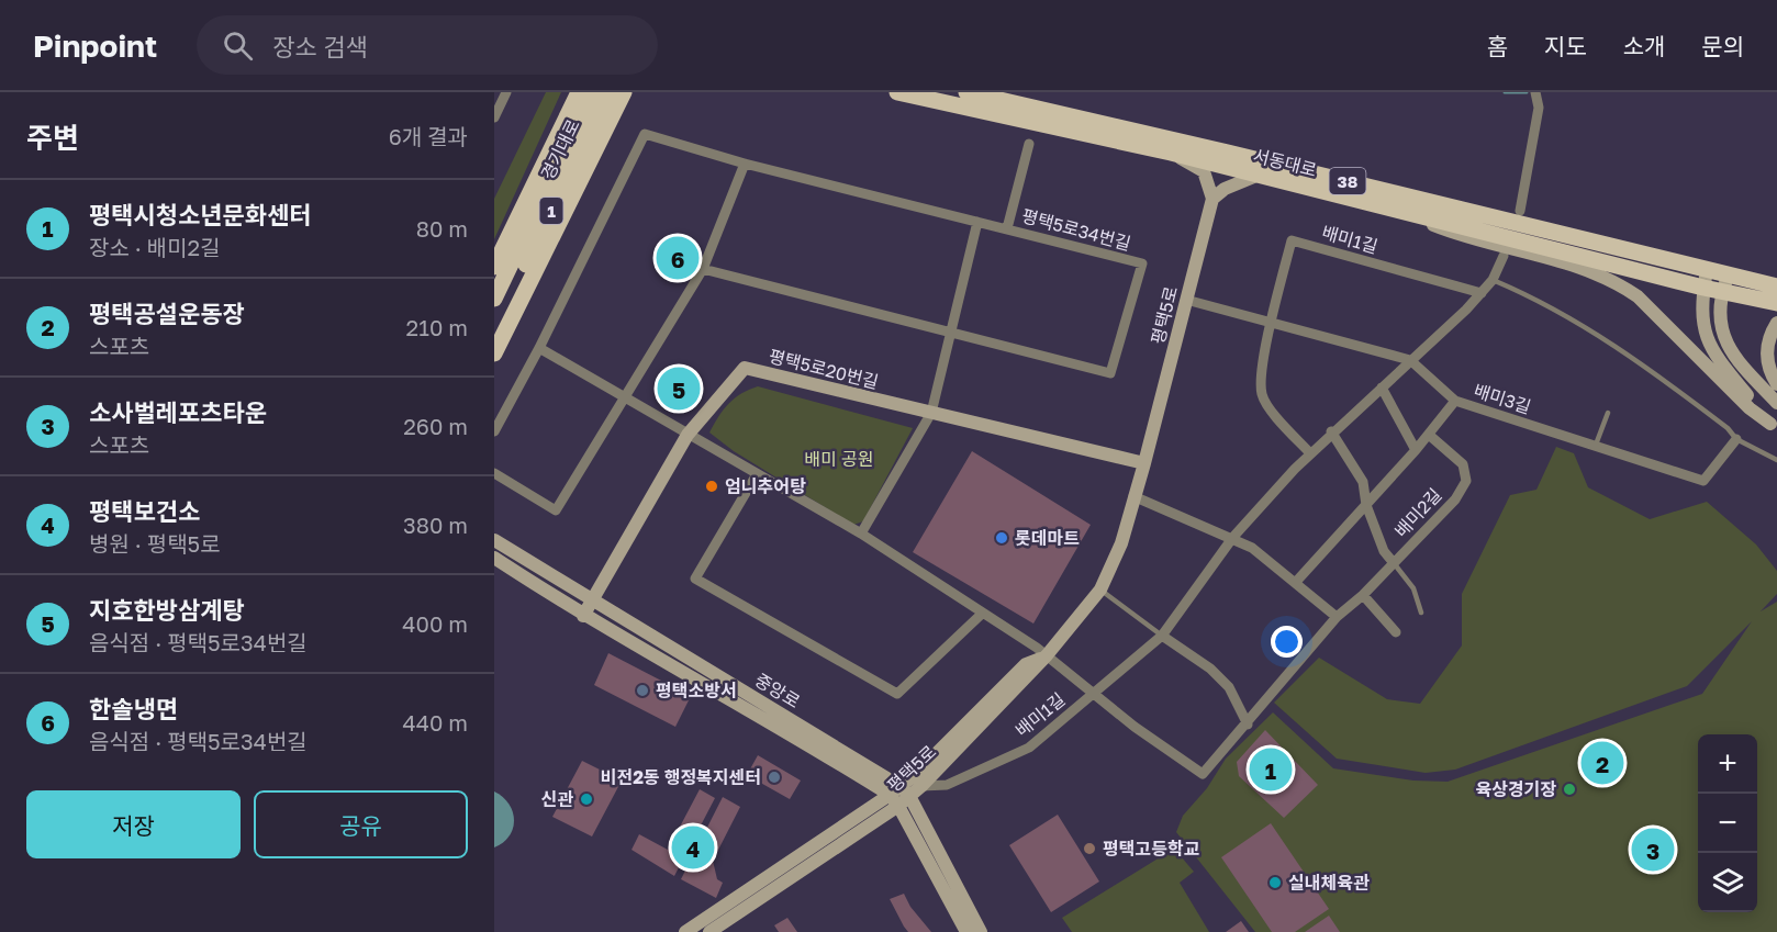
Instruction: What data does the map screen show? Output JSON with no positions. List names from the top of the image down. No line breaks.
{"streets":{"main road":["경기대로","서동대로","38","1"],"street":["평택5로34번길","배미1길","평택5로","평택5로20번길","배미3길","배미2길","중앙로"]},"crossings":[["배미1길","평택5로"],["배미1길","배미3길"],["배미1길","배미2길"],["평택5로","평택5로20번길"],["평택5로","중앙로"],["평택5로20번길","중앙로"]],"parks":["배미 공원"],"places":["엄니추어탕","롯데마트","평택소방서","비전2동 행정복지센터","육상경기장","신관","평택고등학교","실내체육관"],"page":{"header":"Pinpoint","search":"장소 검색","nav":["홈","지도","소개","문의"],"heading":["주변","6개 결과"],"list":[{"mark":"1","name":"평택시청소년문화센터","note":"장소 · 배미2길","value":"80 m"},{"mark":"2","name":"평택공설운동장","note":"스포츠","value":"210 m"},{"mark":"3","name":"소사벌레포츠타운","note":"스포츠","value":"260 m"},{"mark":"4","name":"평택보건소","note":"병원 · 평택5로","value":"380 m"},{"mark":"5","name":"지호한방삼계탕","note":"음식점 · 평택5로34번길","value":"400 m"},{"mark":"6","name":"한솔냉면","note":"음식점 · 평택5로34번길","value":"440 m"}],"pins":["6","5","2","1","4","3"],"map_buttons":["+","−"],"buttons":["저장","공유"]}}
